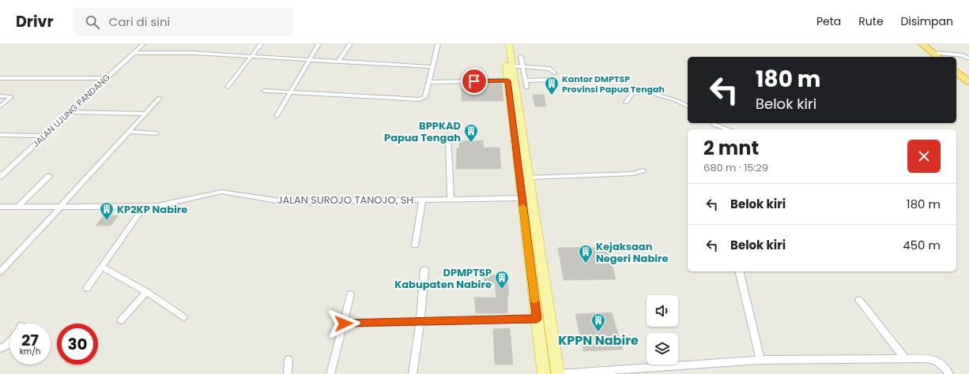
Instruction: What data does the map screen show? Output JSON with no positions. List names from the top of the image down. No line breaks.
{"streets":{"street":["JALAN UJUNG PANDANG","JALAN SUROJO TANOJO, SH"]},"places":{"building":["Kantor DMPTSP Provinsi Papua Tengah","BPPKAD Papua Tengah","KP2KP Nabire","Kejaksaan Negeri Nabire","DPMPTSP Kabupaten Nabire","KPPN Nabire"]},"page":{"header":"Drivr","search":"Cari di sini","nav":["Peta","Rute","Disimpan"],"turn":["180 m","Belok kiri"],"heading":["2 mnt","680 m · 15:29"],"list":[{"name":"Belok kiri","value":"180 m"},{"name":"Belok kiri","value":"450 m"}],"speed":"27 km/h","limit":"30"}}
